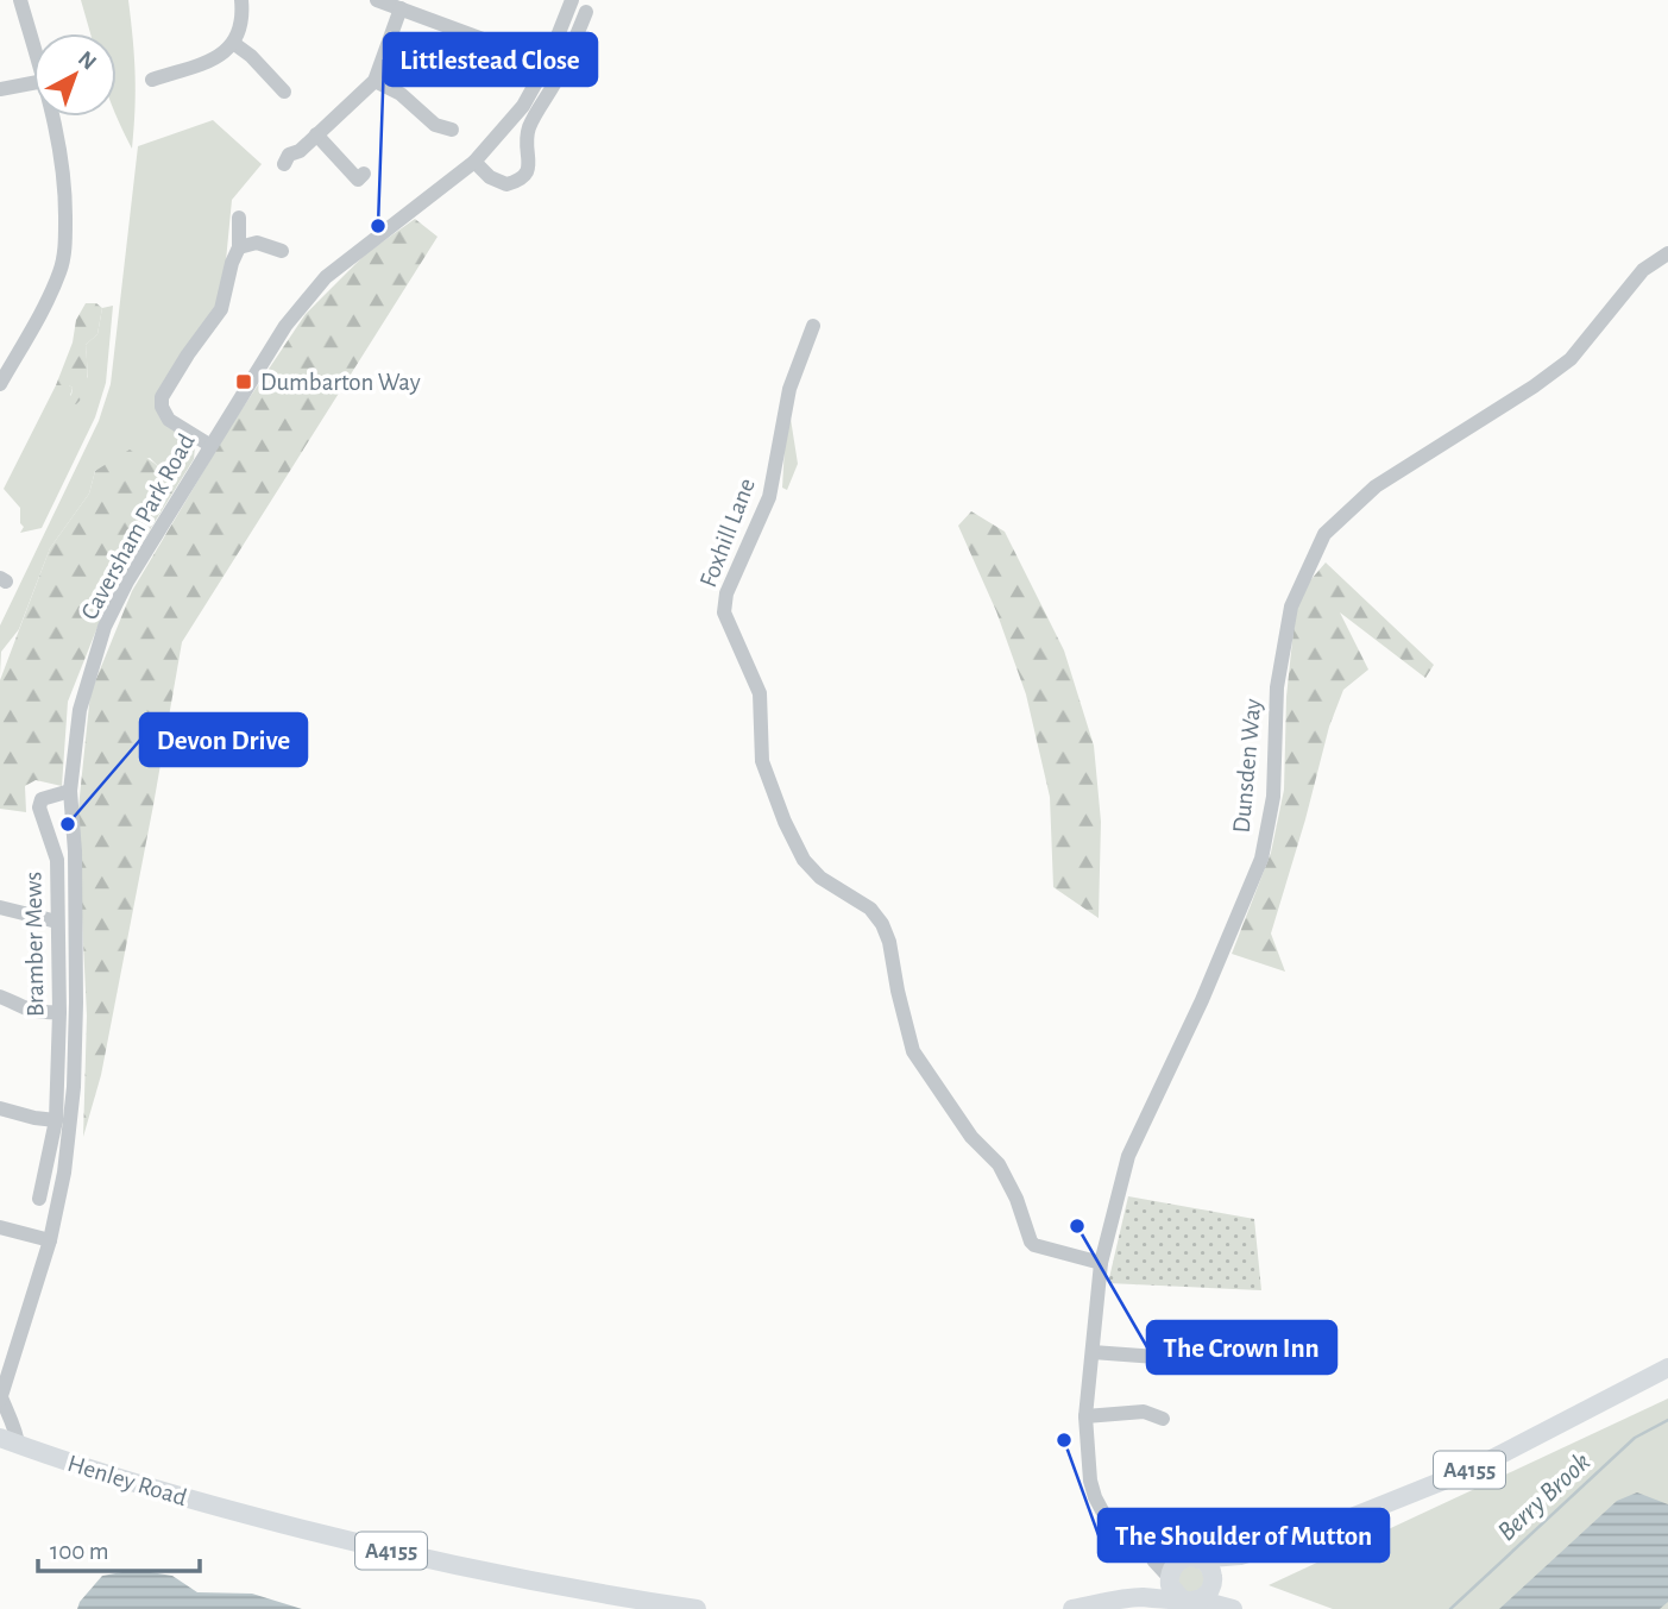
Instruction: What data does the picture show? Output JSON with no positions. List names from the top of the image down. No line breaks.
{"streets":{"main road":["A4155","Henley Road"],"street":["Caversham Park Road","Foxhill Lane","Dunsden Way","Bramber Mews"]},"crossings":[["Caversham Park Road","Bramber Mews"],["Foxhill Lane","Dunsden Way"],["Dunsden Way","A4155"]],"water":["Berry Brook"],"places":{"other":["Littlestead Close","Devon Drive","The Crown Inn","The Shoulder of Mutton"],"transit":["Dumbarton Way"]},"scale_bar":"100 m","north":"top right"}
